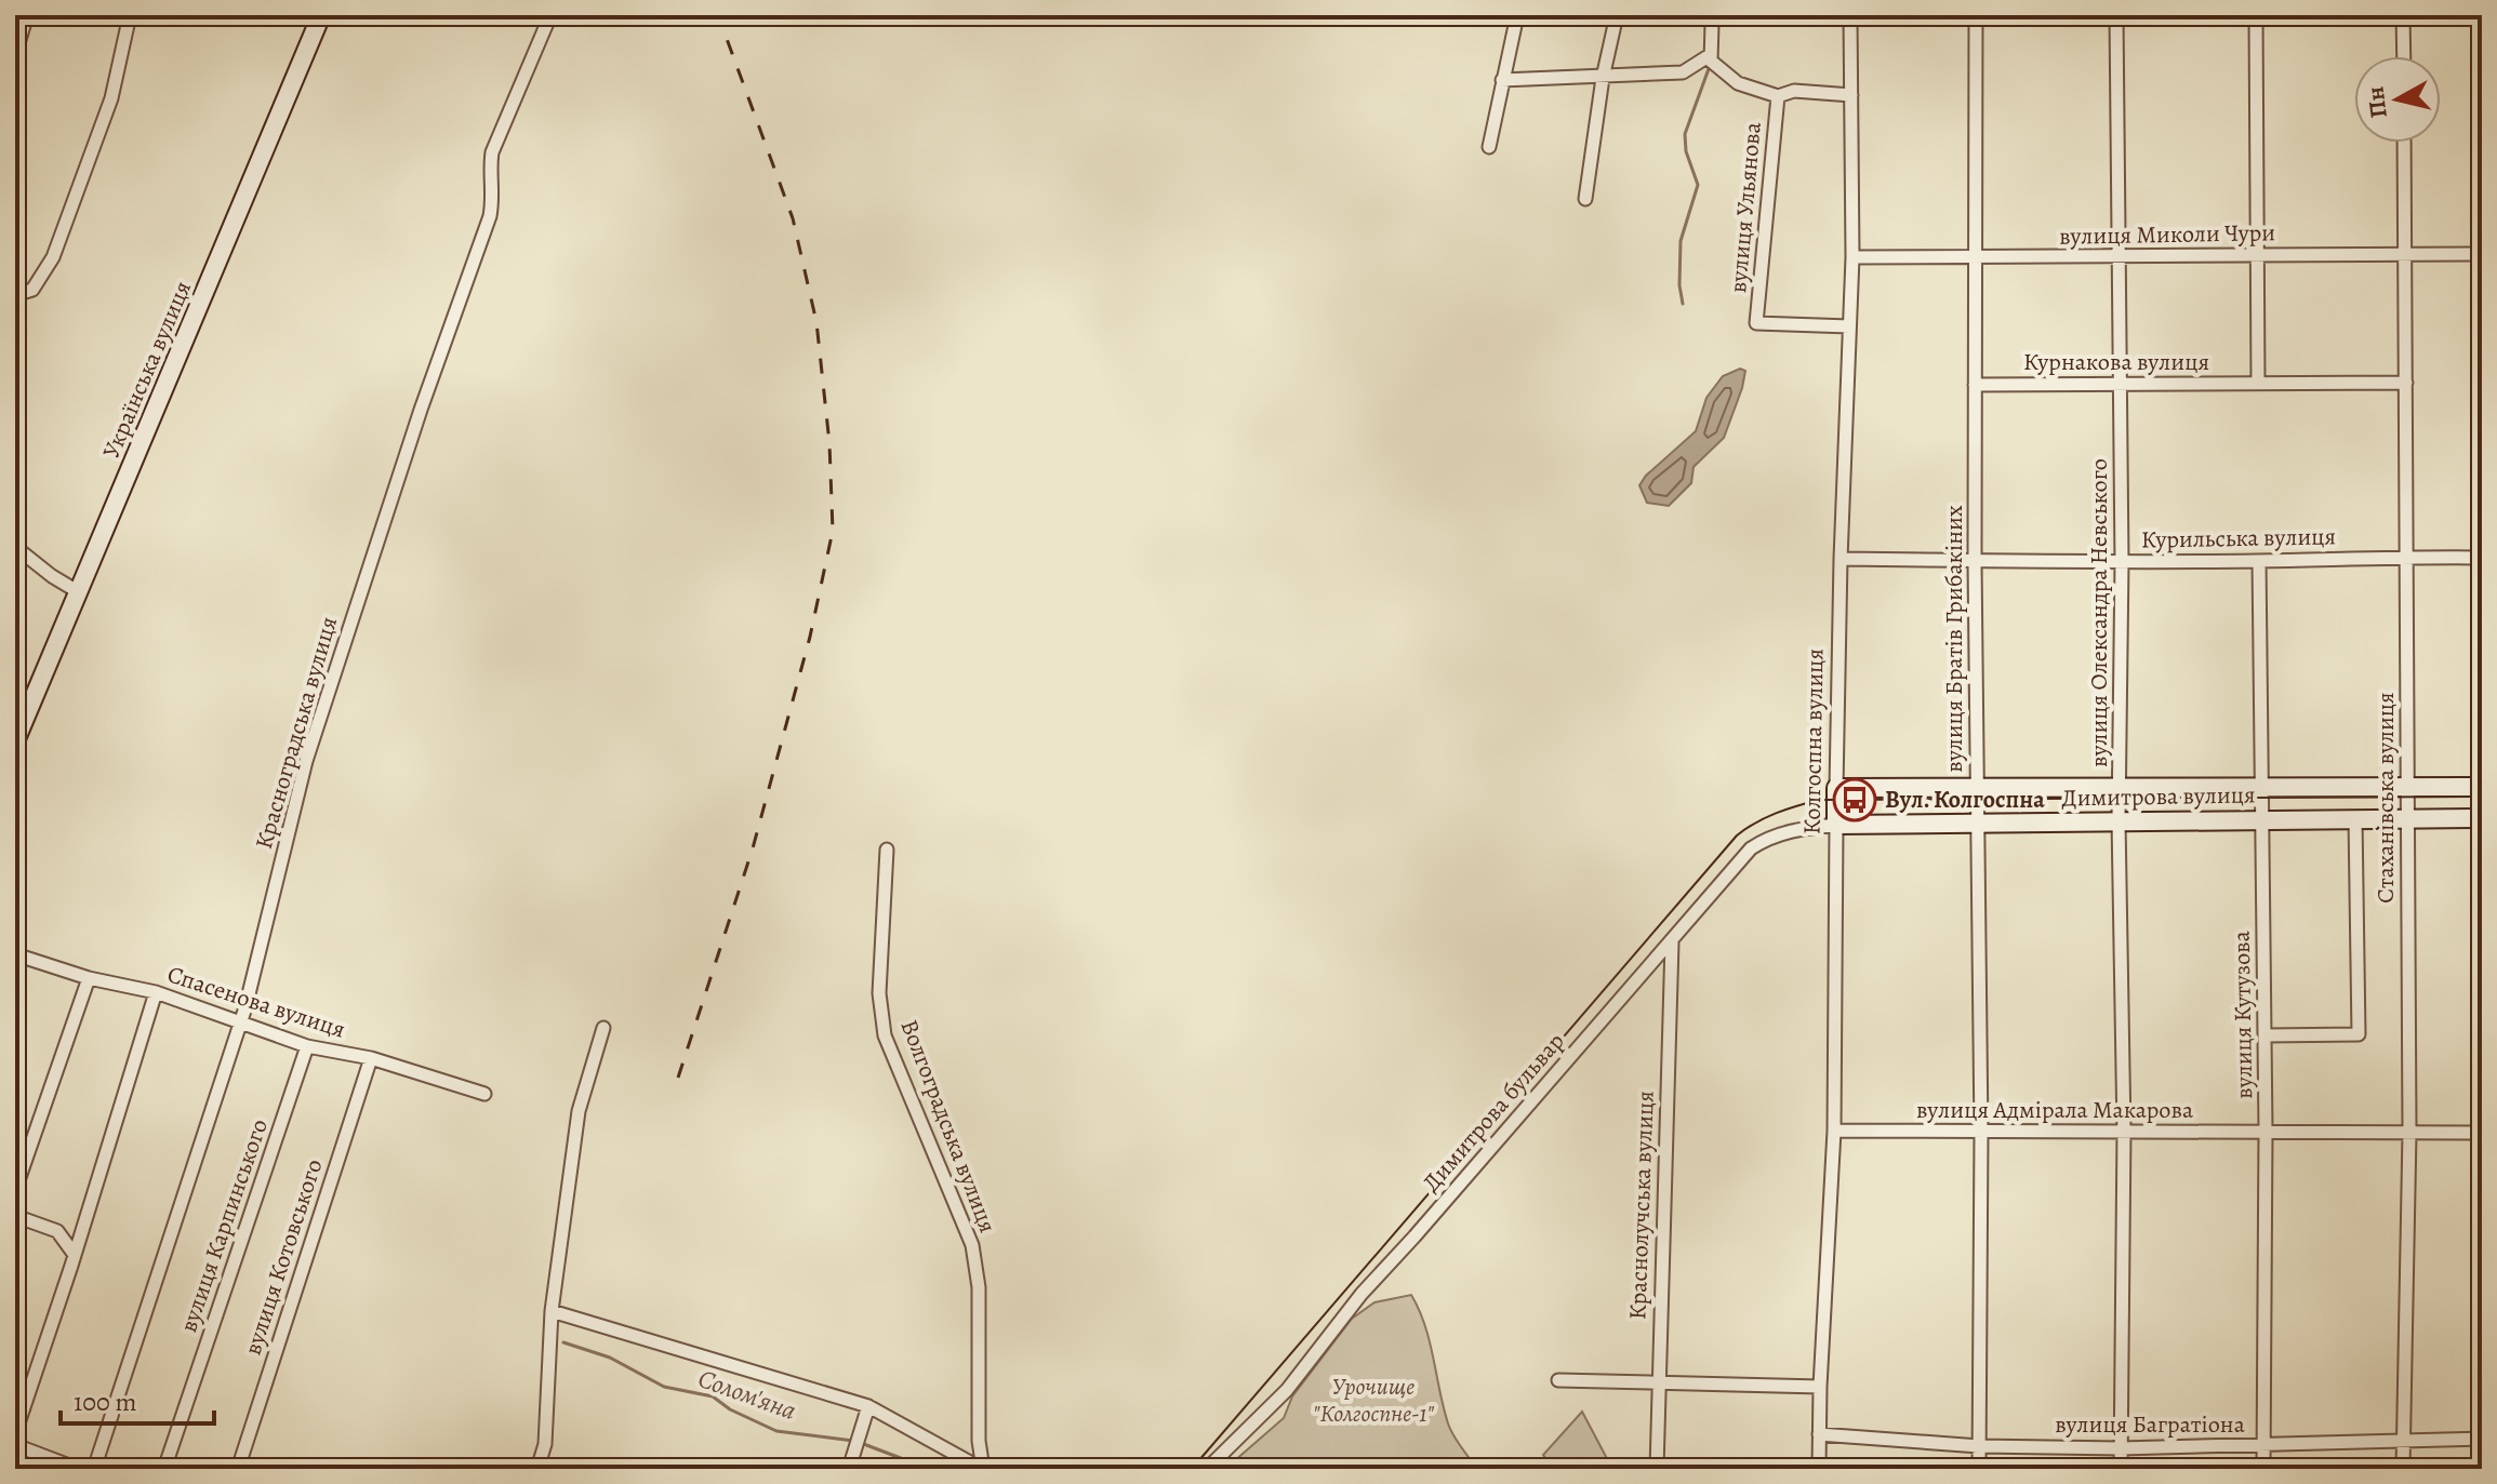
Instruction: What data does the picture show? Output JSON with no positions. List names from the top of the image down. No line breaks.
{"streets":{"street":["вулиця Ульянова","вулиця Миколи Чури","Курнакова вулиця","Українська вулиця","Курильська вулиця","вулиця Олександра Невського","вулиця Братів Грибакіних","Красноградська вулиця","Колгоспна вулиця","Димитрова вулиця","Стаханівська вулиця","Спасенова вулиця","вулиця Кутузова","вулиця Адмірала Макарова","Димитрова бульвар","Волгоградська вулиця","Краснолучська вулиця","вулиця Карпинського","вулиця Котовського","вулиця Багратіона"]},"crossings":[["вулиця Ульянова","Колгоспна вулиця"],["вулиця Миколи Чури","вулиця Олександра Невського"],["вулиця Миколи Чури","вулиця Братів Грибакіних"],["вулиця Миколи Чури","Колгоспна вулиця"],["вулиця Миколи Чури","Стаханівська вулиця"],["Курнакова вулиця","вулиця Олександра Невського"],["Курнакова вулиця","вулиця Братів Грибакіних"],["Курнакова вулиця","Стаханівська вулиця"],["Курильська вулиця","вулиця Олександра Невського"],["Курильська вулиця","вулиця Братів Грибакіних"],["Курильська вулиця","Колгоспна вулиця"],["Курильська вулиця","Стаханівська вулиця"],["Курильська вулиця","вулиця Кутузова"],["вулиця Олександра Невського","Димитрова вулиця"],["вулиця Олександра Невського","вулиця Адмірала Макарова"],["вулиця Олександра Невського","вулиця Багратіона"],["вулиця Братів Грибакіних","Димитрова вулиця"],["вулиця Братів Грибакіних","вулиця Адмірала Макарова"],["вулиця Братів Грибакіних","вулиця Багратіона"],["Красноградська вулиця","Спасенова вулиця"],["Колгоспна вулиця","Димитрова вулиця"],["Колгоспна вулиця","вулиця Адмірала Макарова"],["Колгоспна вулиця","Димитрова бульвар"],["Колгоспна вулиця","вулиця Багратіона"],["Димитрова вулиця","Стаханівська вулиця"],["Димитрова вулиця","вулиця Кутузова"],["Димитрова вулиця","Димитрова бульвар"],["Стаханівська вулиця","вулиця Адмірала Макарова"],["Стаханівська вулиця","вулиця Багратіона"],["Спасенова вулиця","вулиця Карпинського"],["Спасенова вулиця","вулиця Котовського"],["вулиця Кутузова","вулиця Адмірала Макарова"],["вулиця Кутузова","вулиця Багратіона"],["Димитрова бульвар","Краснолучська вулиця"]],"water":["Солом'яна"],"parks":["Урочище \"Колгоспне-1\""],"places":{"bus stop":["Вул. Колгоспна"]},"scale_bar":"100 m","north":"left"}
